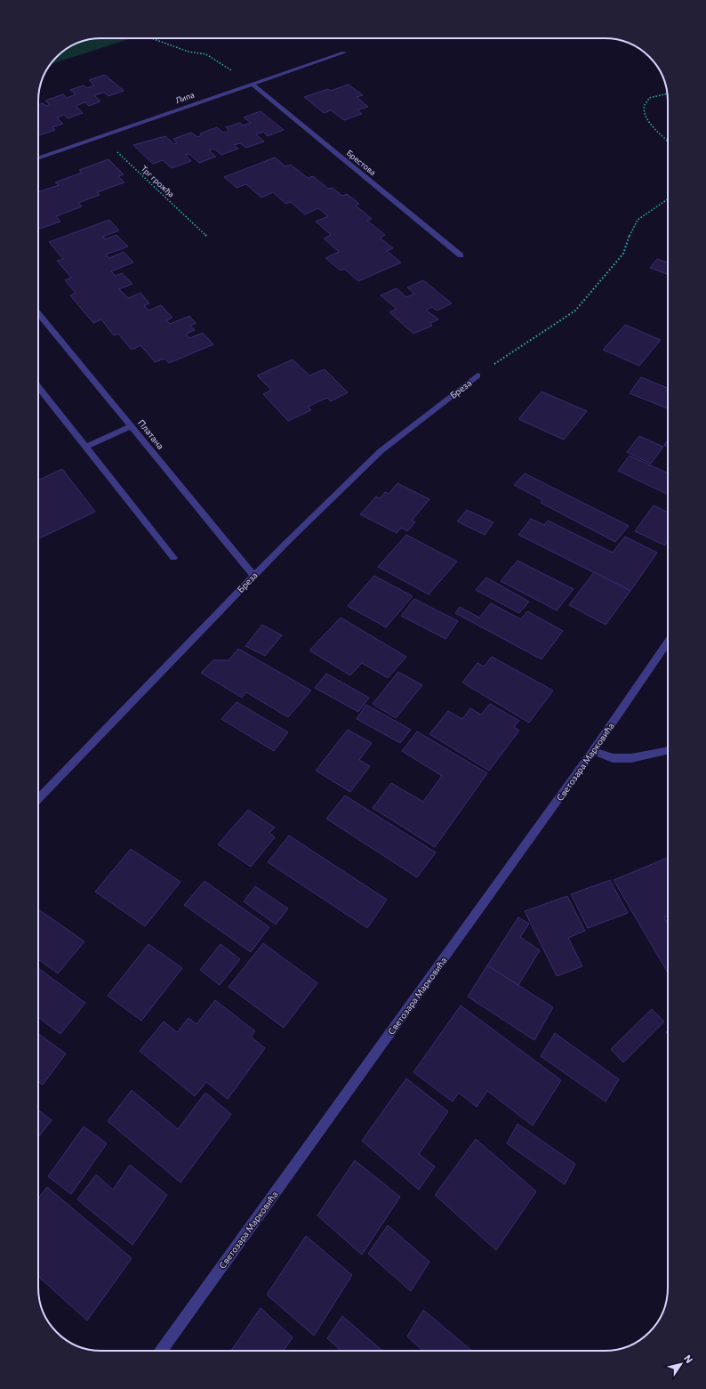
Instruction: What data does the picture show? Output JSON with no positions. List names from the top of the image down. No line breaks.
{"streets":{"street":["Липа","Брестова","Бреза","Платана","Светозара Марковића"],"path":["Трг грожђа"]},"crossings":[["Липа","Брестова"],["Липа","Трг грожђа"],["Бреза","Платана"]],"north":"top right"}
